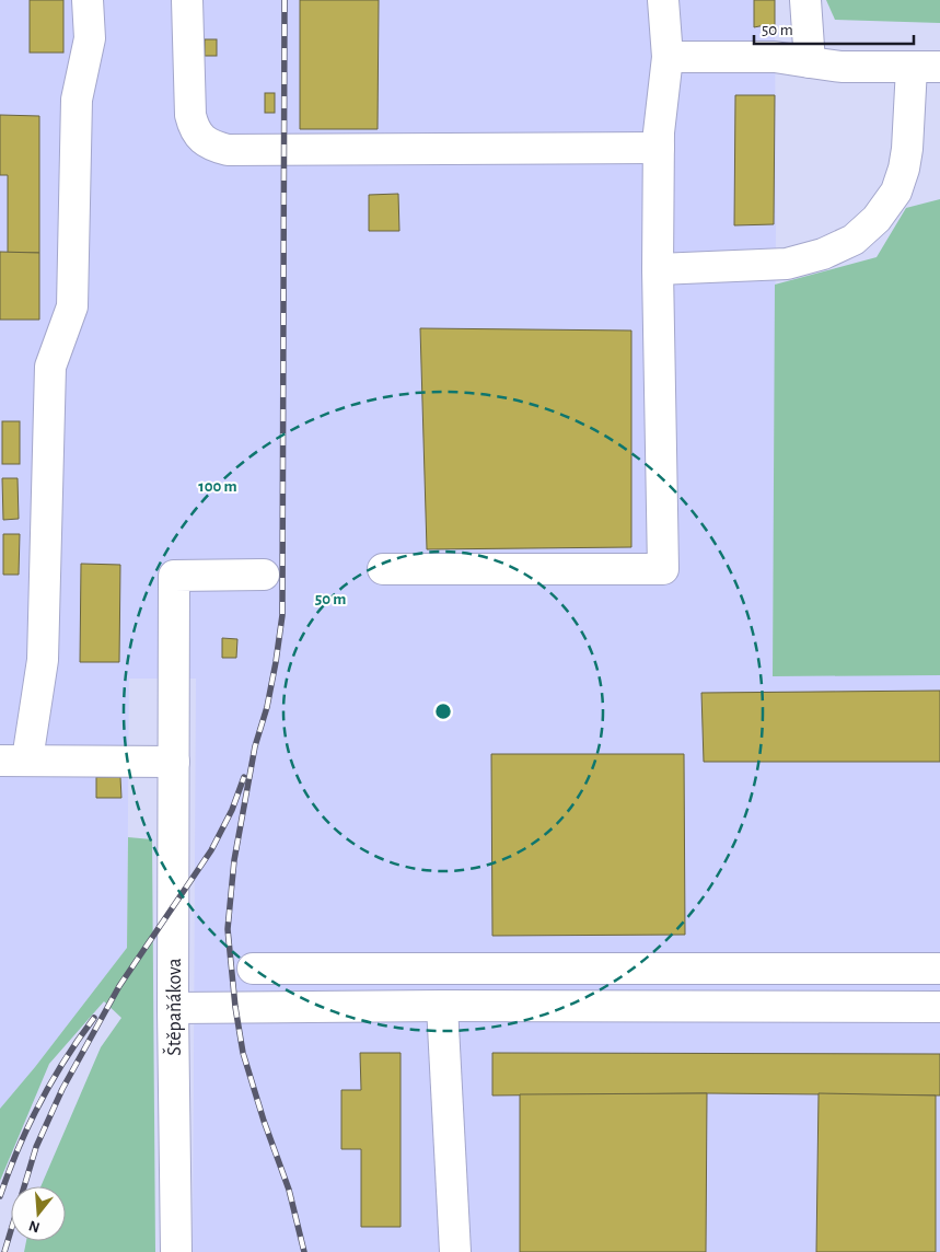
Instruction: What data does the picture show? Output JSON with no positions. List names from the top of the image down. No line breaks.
{"streets":{"street":["Štěpaňákova"]},"scale_bar":"50 m","north":"bottom","rings":["100 m","50 m"]}
